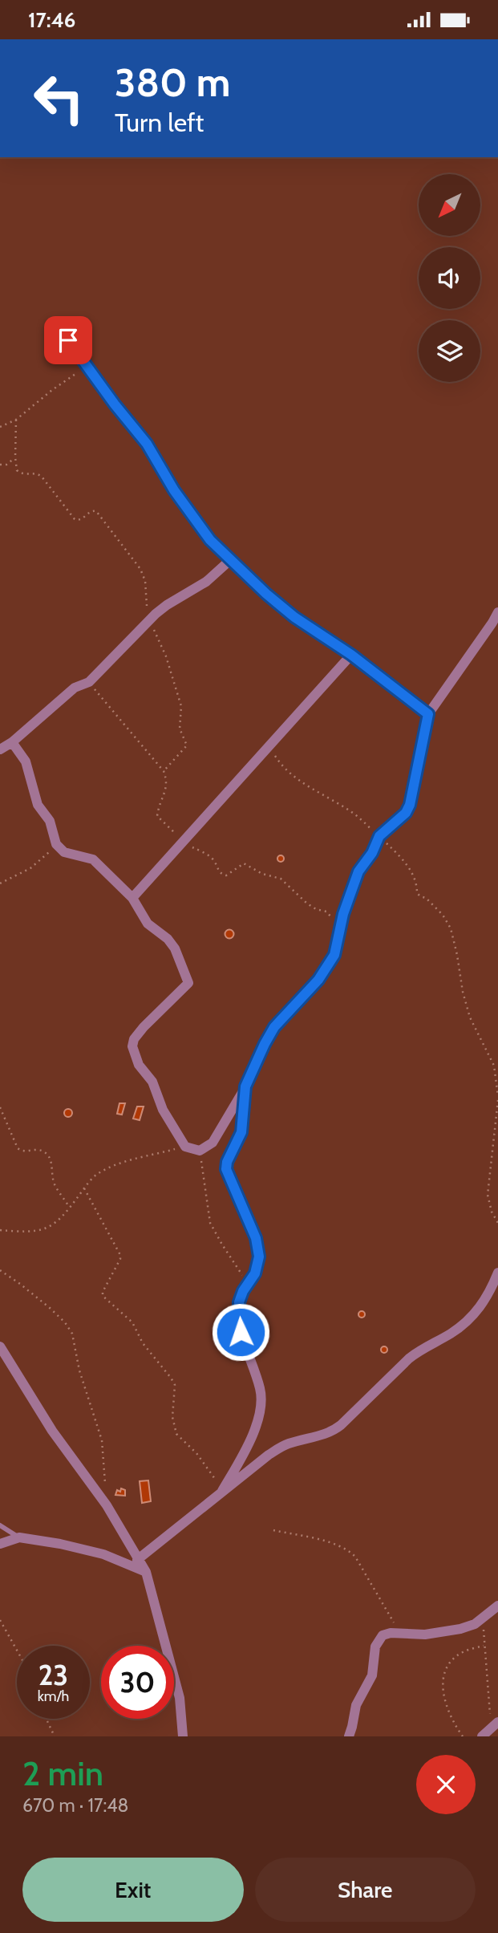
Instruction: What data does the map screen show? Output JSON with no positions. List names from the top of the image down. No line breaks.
{"north":"bottom left","page":{"status":"17:46","turn":["380 m","Turn left"],"speed":"23 km/h","limit":"30","heading":["2 min","670 m · 17:48"],"buttons":["Exit","Share"]}}
